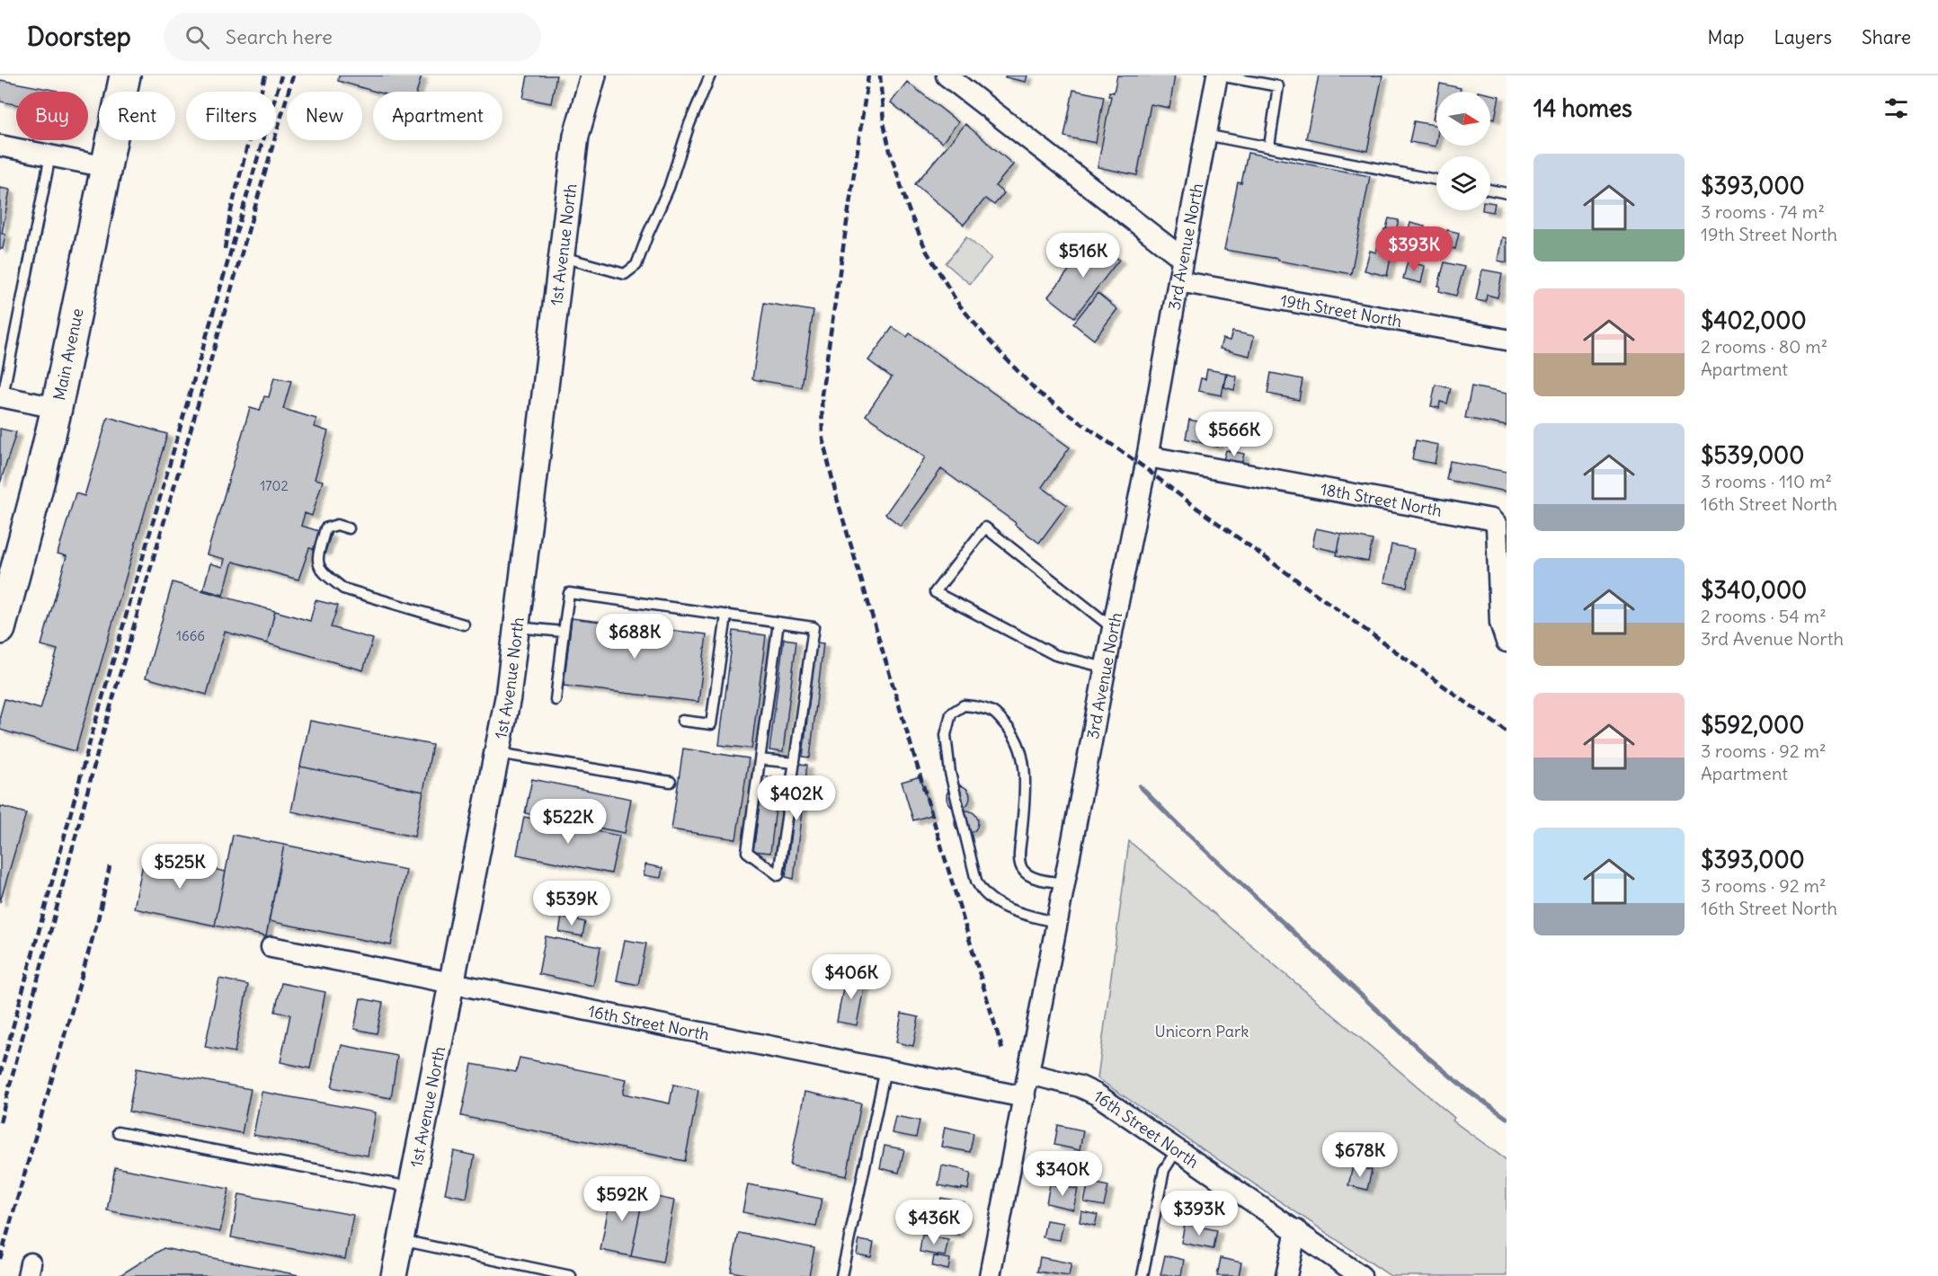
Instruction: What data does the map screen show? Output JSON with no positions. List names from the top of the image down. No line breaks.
{"streets":{"main road":["Main Avenue"],"street":["1st Avenue North","3rd Avenue North","19th Street North","18th Street North","16th Street North"]},"crossings":[["1st Avenue North","16th Street North"],["3rd Avenue North","19th Street North"],["3rd Avenue North","18th Street North"],["3rd Avenue North","16th Street North"]],"parks":["Unicorn Park"],"house_numbers":["1702","1666"],"north":"right","page":{"header":"Doorstep","search":"Search here","nav":["Map","Layers","Share"],"heading":"14 homes","chip":["Buy","Rent","Filters","New","Apartment"],"list":[{"name":"$393,000","note":"3 rooms · 74 m² · 19th Street North"},{"name":"$402,000","note":"2 rooms · 80 m² · Apartment"},{"name":"$539,000","note":"3 rooms · 110 m² · 16th Street North"},{"name":"$340,000","note":"2 rooms · 54 m² · 3rd Avenue North"},{"name":"$592,000","note":"3 rooms · 92 m² · Apartment"},{"name":"$393,000","note":"3 rooms · 92 m² · 16th Street North"}],"price":["$393K","$516K","$566K","$688K","$402K","$522K","$525K","$539K","$406K","$678K","$340K","$592K","$393K","$436K"]}}
